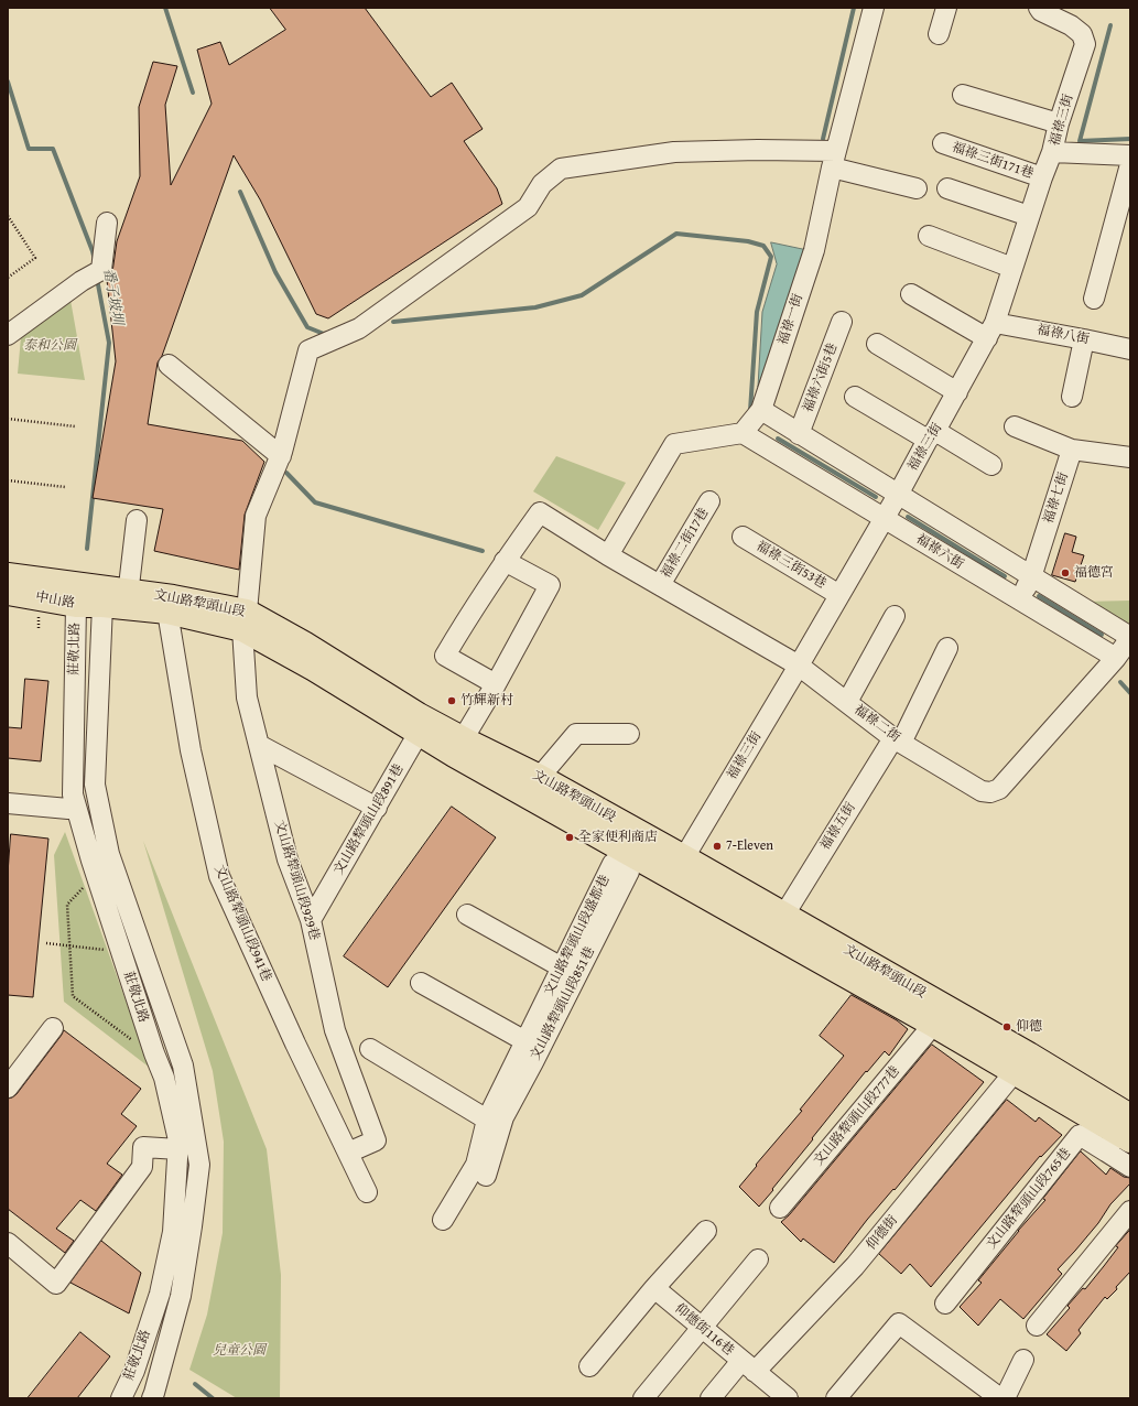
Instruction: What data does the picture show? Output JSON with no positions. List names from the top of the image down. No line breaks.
{"streets":{"main road":["中山路","文山路犂頭山段"],"street":["福祿三街","福祿三街171巷","福祿一街","福祿八街","福祿六街5巷","福祿七街","福祿二街17巷","福祿六街","福祿三街53巷","莊敬北路","福祿二街","文山路犂頭山段891巷","福祿五街","文山路犂頭山段929巷","文山路犂頭山段941巷","文山路犂頭山段盛都巷","文山路犂頭山段851巷","文山路犂頭山段777巷","文山路犂頭山段765巷","仰德街","仰德街116巷"]},"crossings":[["福祿三街","福祿三街171巷"],["福祿三街","福祿八街"],["福祿三街","福祿六街"],["福祿三街","福祿三街53巷"],["福祿三街","文山路犂頭山段"],["福祿三街","福祿二街"],["福祿一街","福祿六街"],["福祿一街","文山路犂頭山段929巷"],["福祿六街5巷","福祿六街"],["福祿七街","福祿六街"],["福祿二街17巷","福祿二街"],["福祿六街","福祿二街"],["中山路","文山路犂頭山段"],["中山路","莊敬北路"],["文山路犂頭山段","莊敬北路"],["文山路犂頭山段","文山路犂頭山段891巷"],["文山路犂頭山段","福祿五街"],["文山路犂頭山段","文山路犂頭山段929巷"],["文山路犂頭山段","文山路犂頭山段941巷"],["文山路犂頭山段","文山路犂頭山段盛都巷"],["文山路犂頭山段","文山路犂頭山段851巷"],["文山路犂頭山段","文山路犂頭山段777巷"],["文山路犂頭山段","文山路犂頭山段765巷"],["文山路犂頭山段","仰德街"],["福祿二街","福祿五街"],["文山路犂頭山段891巷","文山路犂頭山段929巷"],["文山路犂頭山段929巷","文山路犂頭山段941巷"],["文山路犂頭山段盛都巷","文山路犂頭山段851巷"],["仰德街","仰德街116巷"]],"water":["番子坡圳"],"parks":["泰和公園","兒童公園"],"places":["福德宮","竹輝新村","全家便利商店","7-Eleven","仰德"]}
